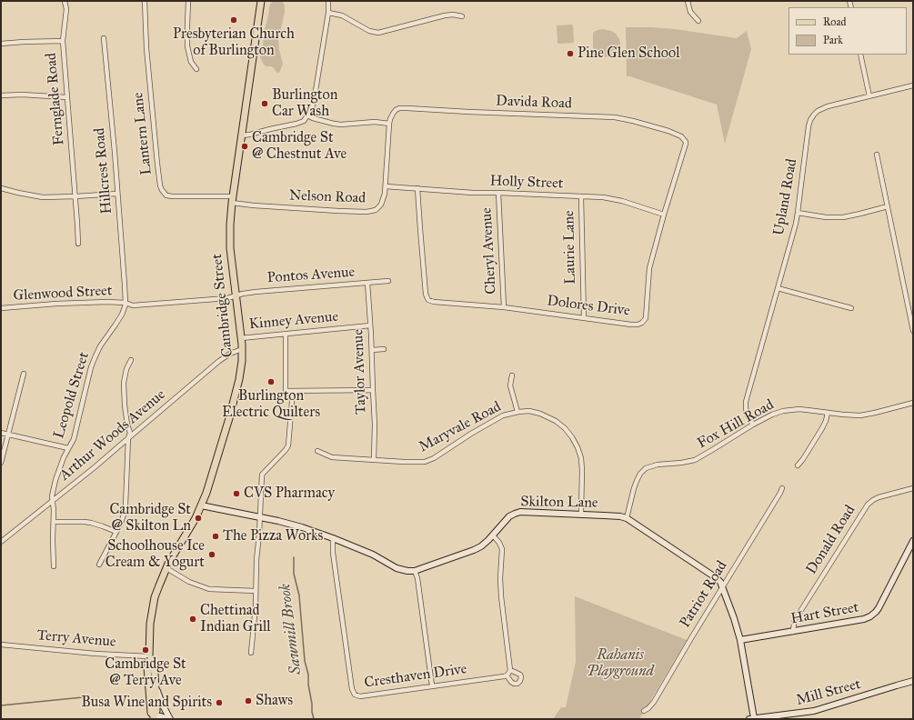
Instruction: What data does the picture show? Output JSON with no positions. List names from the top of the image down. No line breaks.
{"streets":{"main road":["Cambridge Street"],"street":["Fernglade Road","Davida Road","Lantern Lane","Hillcrest Road","Holly Street","Nelson Road","Upland Road","Laurie Lane","Cheryl Avenue","Pontos Avenue","Glenwood Street","Dolores Drive","Kinney Avenue","Taylor Avenue","Leopold Street","Fox Hill Road","Maryvale Road","Arthur Woods Avenue","Skilton Lane","Donald Road","Patriot Road","Hart Street","Terry Avenue","Cresthaven Drive","Mill Street"]},"crossings":[["Davida Road","Nelson Road"],["Davida Road","Dolores Drive"],["Lantern Lane","Nelson Road"],["Lantern Lane","Cambridge Street"],["Hillcrest Road","Pontos Avenue"],["Hillcrest Road","Glenwood Street"],["Hillcrest Road","Leopold Street"],["Holly Street","Nelson Road"],["Holly Street","Laurie Lane"],["Holly Street","Cheryl Avenue"],["Holly Street","Dolores Drive"],["Nelson Road","Cambridge Street"],["Upland Road","Fox Hill Road"],["Laurie Lane","Dolores Drive"],["Cheryl Avenue","Dolores Drive"],["Pontos Avenue","Glenwood Street"],["Pontos Avenue","Cambridge Street"],["Pontos Avenue","Taylor Avenue"],["Pontos Avenue","Leopold Street"],["Glenwood Street","Leopold Street"],["Cambridge Street","Kinney Avenue"],["Cambridge Street","Arthur Woods Avenue"],["Cambridge Street","Skilton Lane"],["Cambridge Street","Terry Avenue"],["Kinney Avenue","Taylor Avenue"],["Taylor Avenue","Maryvale Road"],["Leopold Street","Arthur Woods Avenue"],["Fox Hill Road","Skilton Lane"],["Maryvale Road","Skilton Lane"],["Skilton Lane","Patriot Road"],["Skilton Lane","Hart Street"],["Skilton Lane","Cresthaven Drive"],["Skilton Lane","Mill Street"],["Donald Road","Hart Street"]],"water":["Sawmill Brook"],"parks":["Rahanis Playground"],"places":["Presbyterian Church of Burlington","Pine Glen School","Burlington Car Wash","Cambridge St @ Chestnut Ave","Burlington Electric Quilters","CVS Pharmacy","Cambridge St @ Skilton Ln","The Pizza Works","Schoolhouse Ice Cream & Yogurt","Chettinad Indian Grill","Cambridge St @ Terry Ave","Shaws","Busa Wine and Spirits"],"legend":["Road","Park"]}
